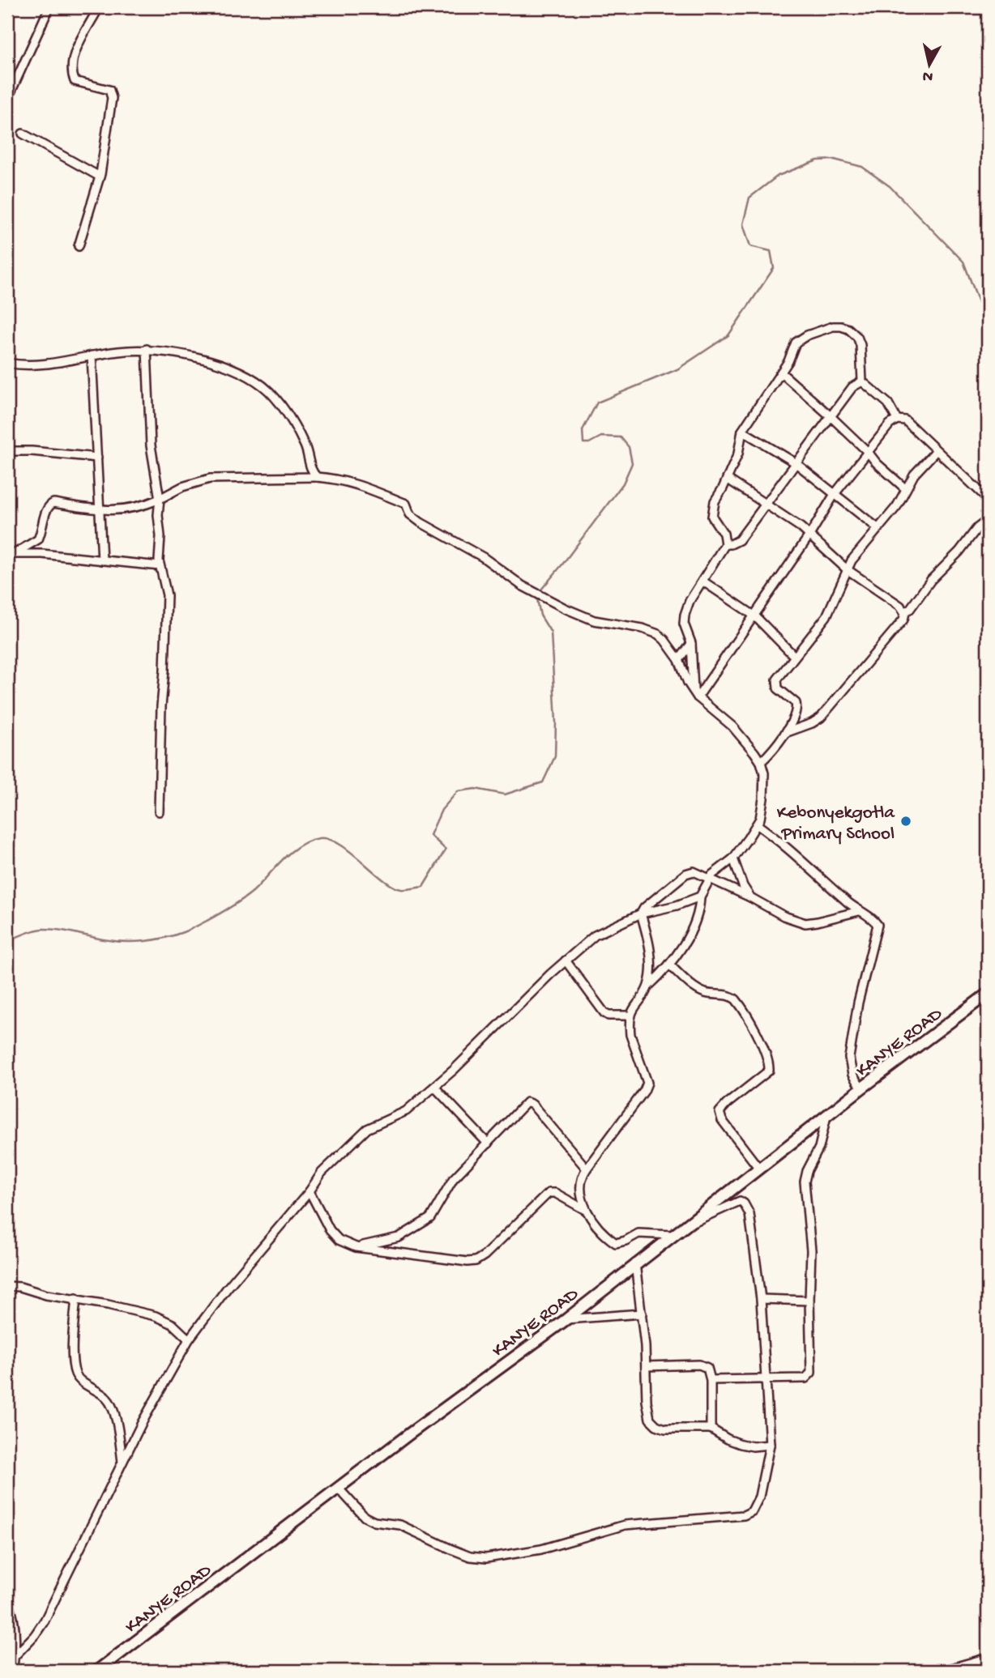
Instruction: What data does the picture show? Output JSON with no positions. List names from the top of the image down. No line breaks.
{"streets":{"main road":["KANYE ROAD"]},"places":["Kebonyekgotla Primary School"],"north":"bottom"}
